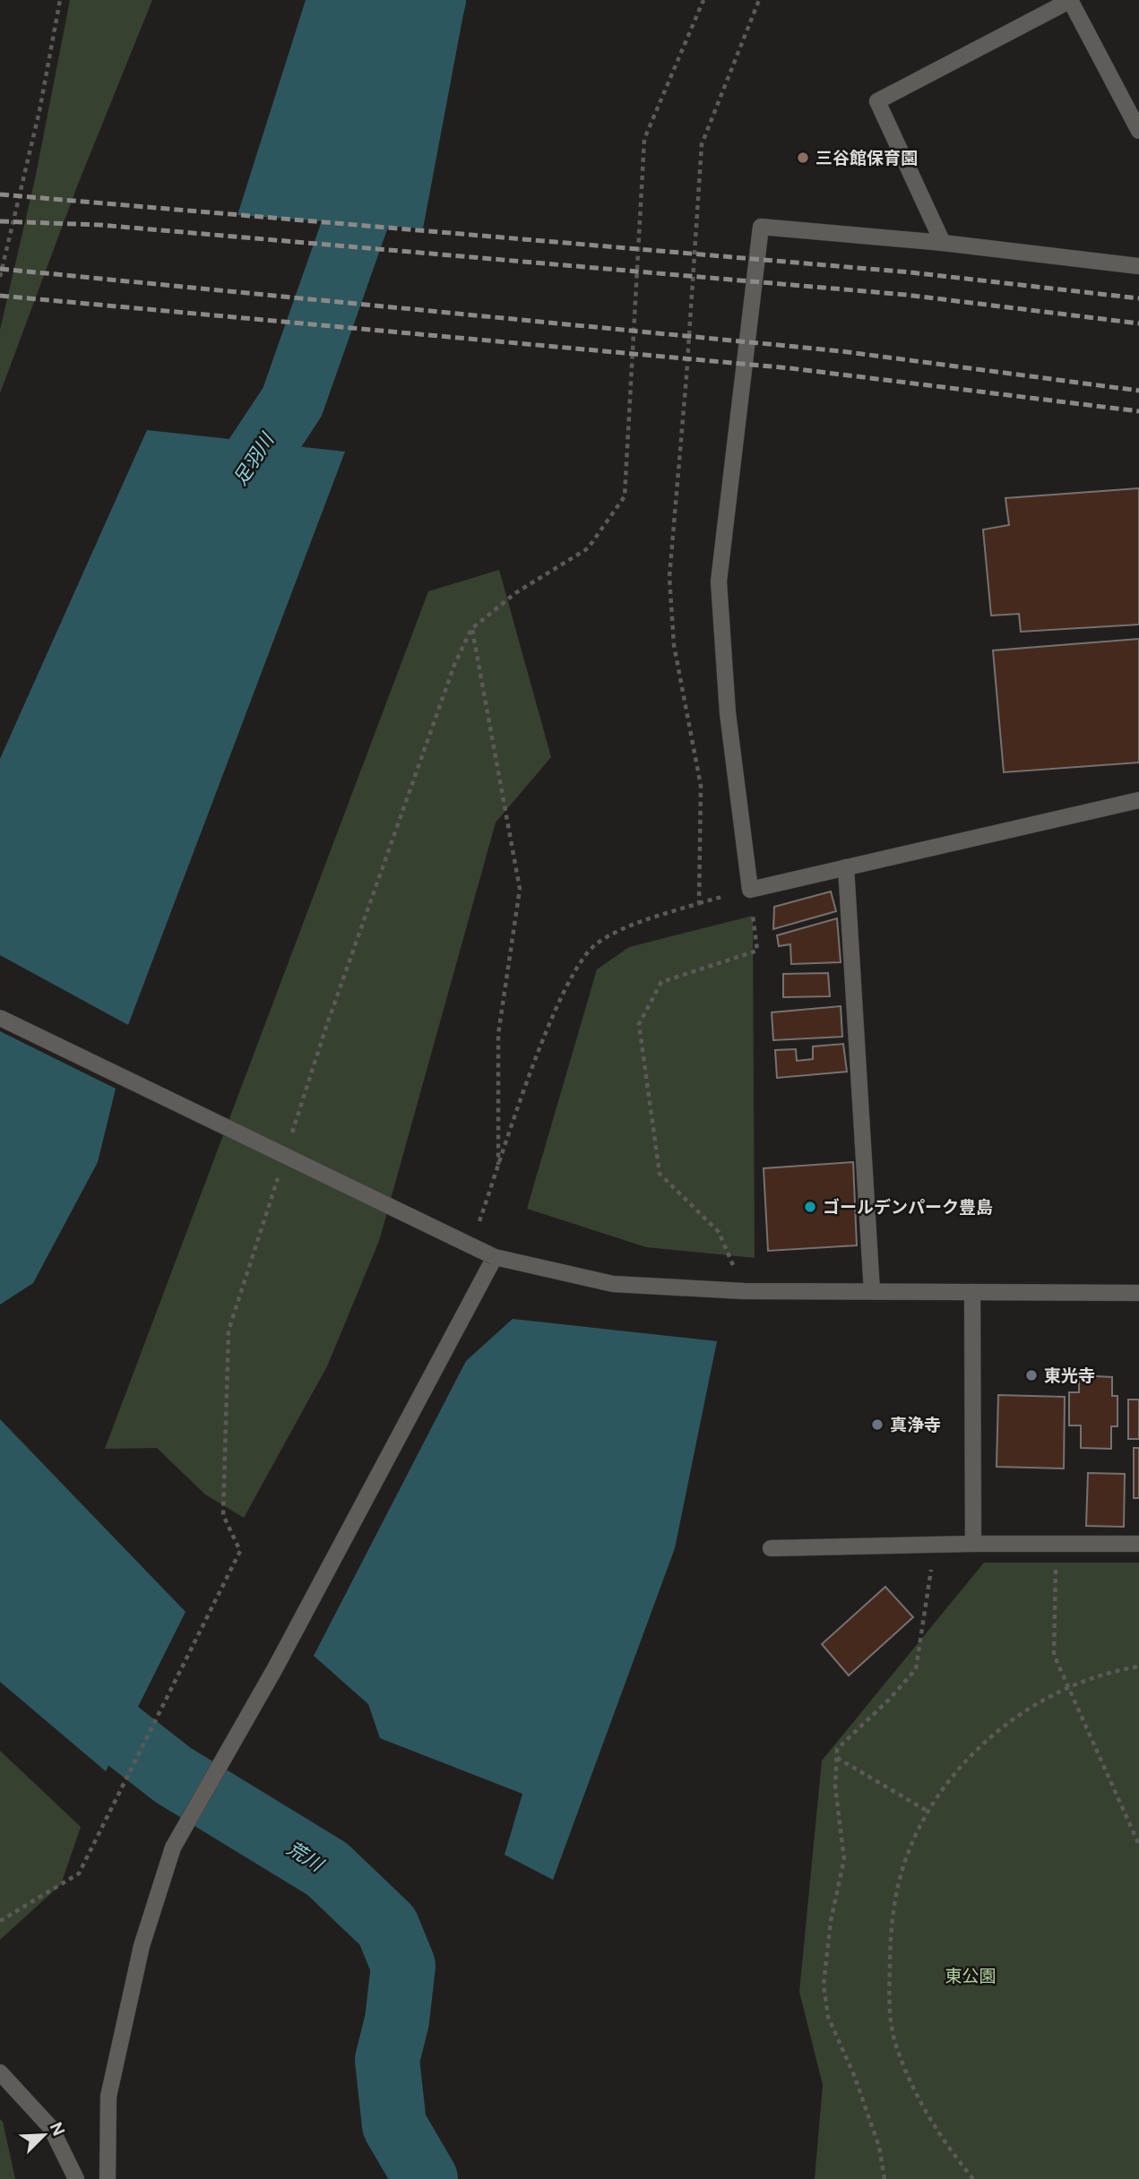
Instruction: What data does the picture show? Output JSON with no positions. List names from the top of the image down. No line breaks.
{"water":["足羽川","荒川"],"parks":["東公園"],"places":["三谷館保育園","ゴールデンパーク豊島","東光寺","真浄寺"],"north":"top right"}
